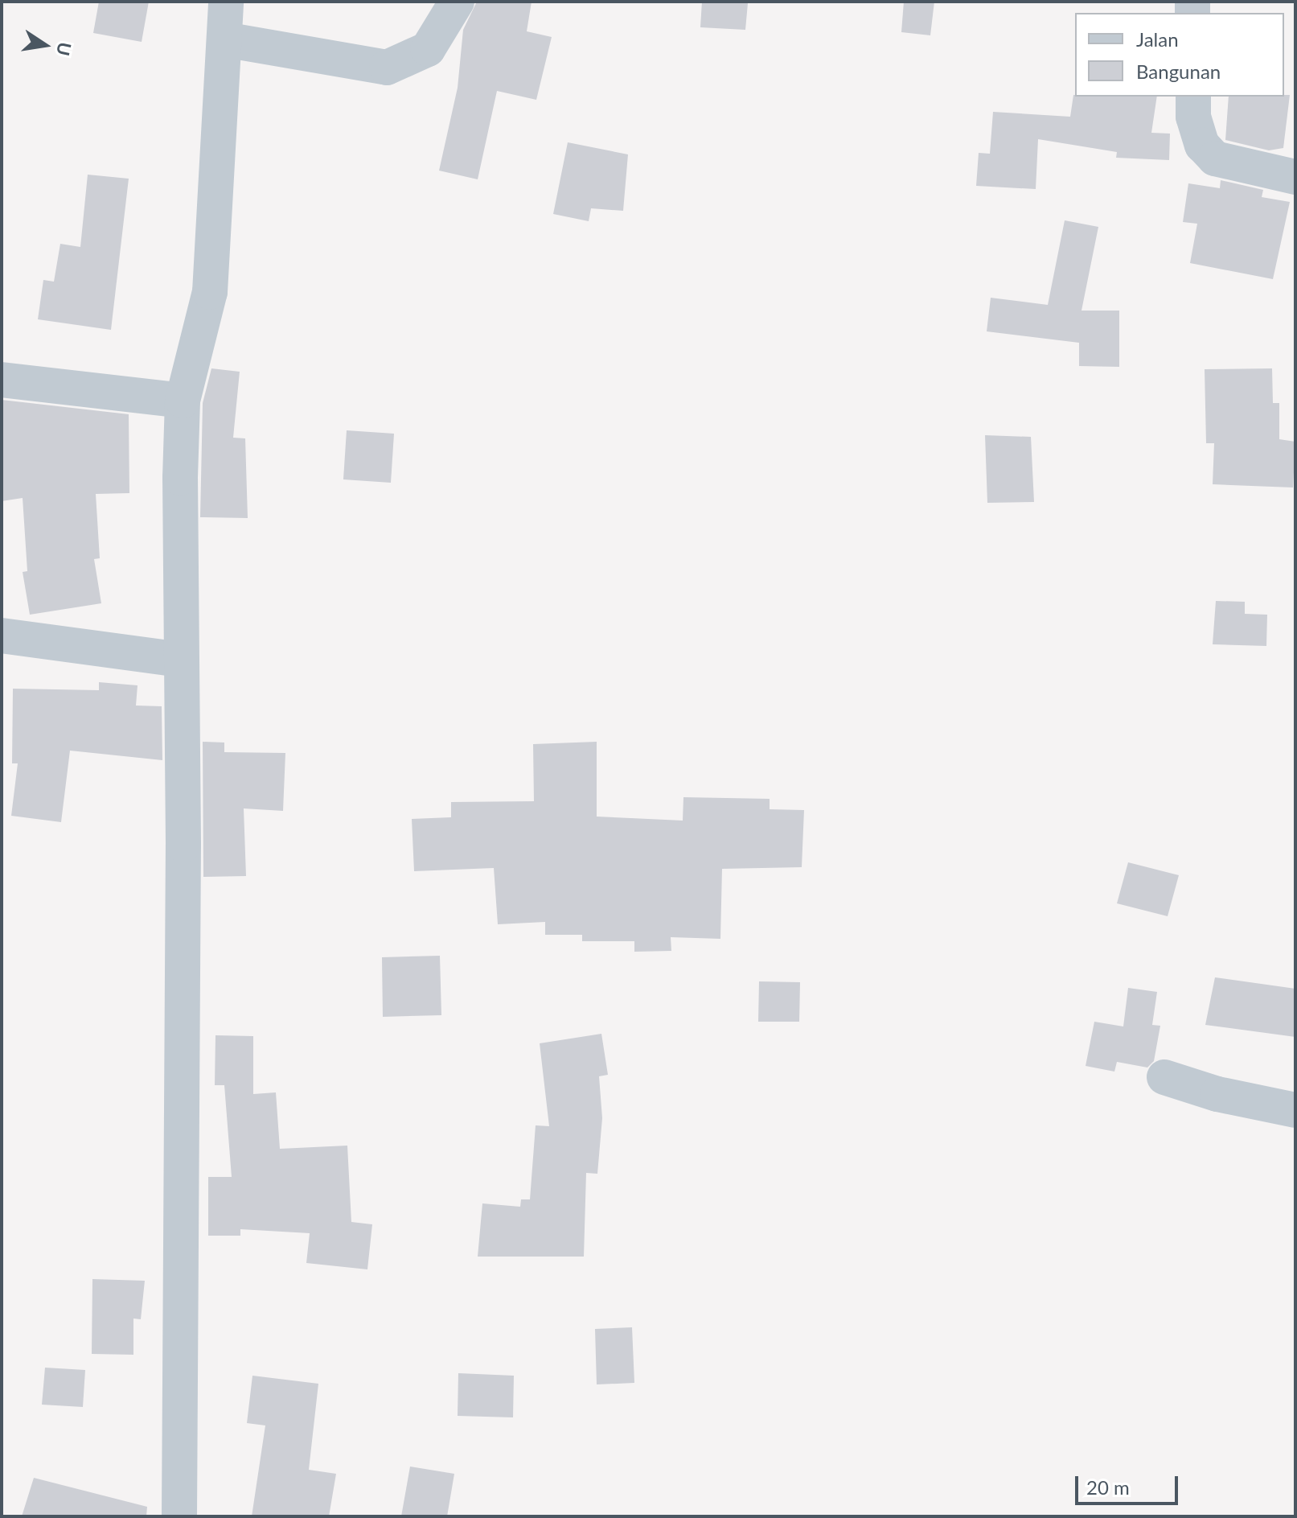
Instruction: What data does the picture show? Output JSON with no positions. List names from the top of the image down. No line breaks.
{"legend":["Jalan","Bangunan"],"scale_bar":"20 m","north":"right"}
